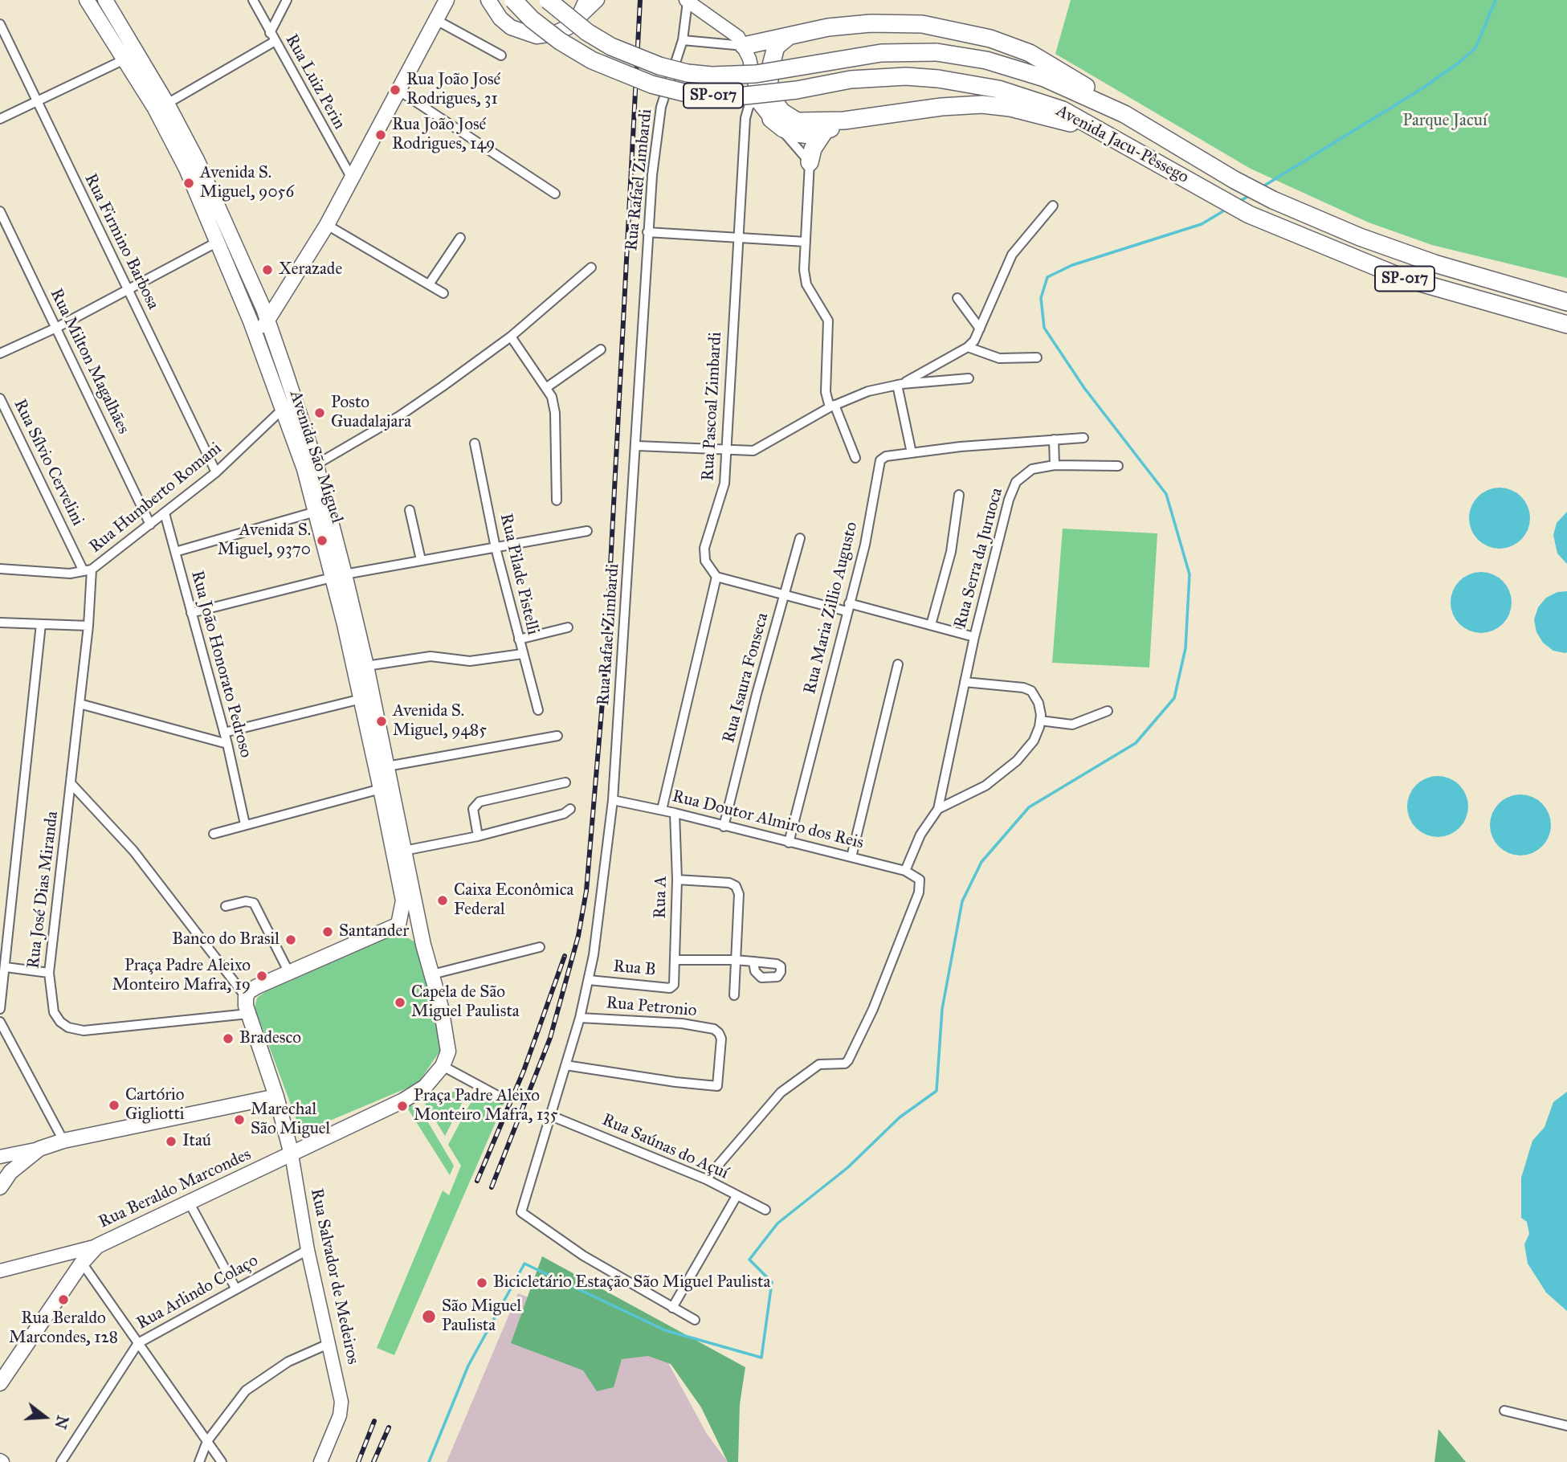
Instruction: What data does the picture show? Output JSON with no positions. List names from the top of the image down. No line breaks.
{"streets":{"highway":["SP-017","Avenida Jacu-Pêssego"],"main road":["Avenida São Miguel","Rua Beraldo Marcondes","Rua Salvador de Medeiros"],"street":["Rua Luiz Perin","Rua Rafael Zimbardi","Rua Firmino Barbosa","Rua Milton Magalhães","Rua Pascoal Zimbardi","Rua Sílvio Cervelini","Rua Humberto Romani","Rua Serra da Juruoca","Rua Pilade Pistelli","Rua Maria Zillio Augusto","Rua João Honorato Pedroso","Rua Isaura Fonseca","Rua Doutor Almiro dos Reis","Rua José Dias Miranda","Rua A","Rua B","Rua Petronio","Rua Saúnas do Açuí","Rua Arlindo Colaço"]},"crossings":[["Rua Rafael Zimbardi","Rua Doutor Almiro dos Reis"],["Rua Rafael Zimbardi","Rua B"],["Rua Rafael Zimbardi","Rua Petronio"],["Rua Rafael Zimbardi","Rua Saúnas do Açuí"],["Rua Firmino Barbosa","Rua Humberto Romani"],["Rua Milton Magalhães","Rua Humberto Romani"],["Avenida São Miguel","Rua Humberto Romani"],["Avenida São Miguel","Rua Beraldo Marcondes"],["Rua Sílvio Cervelini","Rua Humberto Romani"],["Rua Sílvio Cervelini","Rua José Dias Miranda"],["Rua Humberto Romani","Rua João Honorato Pedroso"],["Rua Humberto Romani","Rua José Dias Miranda"],["Rua Maria Zillio Augusto","Rua Doutor Almiro dos Reis"],["Rua Isaura Fonseca","Rua Doutor Almiro dos Reis"],["Rua Doutor Almiro dos Reis","Rua A"],["Rua José Dias Miranda","Rua Salvador de Medeiros"],["Rua A","Rua B"],["Rua Beraldo Marcondes","Rua Salvador de Medeiros"],["Rua Salvador de Medeiros","Rua Arlindo Colaço"]],"parks":["Parque Jacuí"],"places":["Rua João José Rodrigues, 31","Rua João José Rodrigues, 149","Avenida S. Miguel, 9056","Xerazade","Posto Guadalajara","Avenida S. Miguel, 9370","Avenida S. Miguel, 9485","Caixa Econômica Federal","Santander","Banco do Brasil","Praça Padre Aleixo Monteiro Mafra, 19","Capela de São Miguel Paulista","Bradesco","Cartório Gigliotti","Praça Padre Aleixo Monteiro Mafra, 135","Marechal São Miguel","Itaú","Bicicletário Estação São Miguel Paulista","Rua Beraldo Marcondes, 128","São Miguel Paulista"],"north":"right"}
